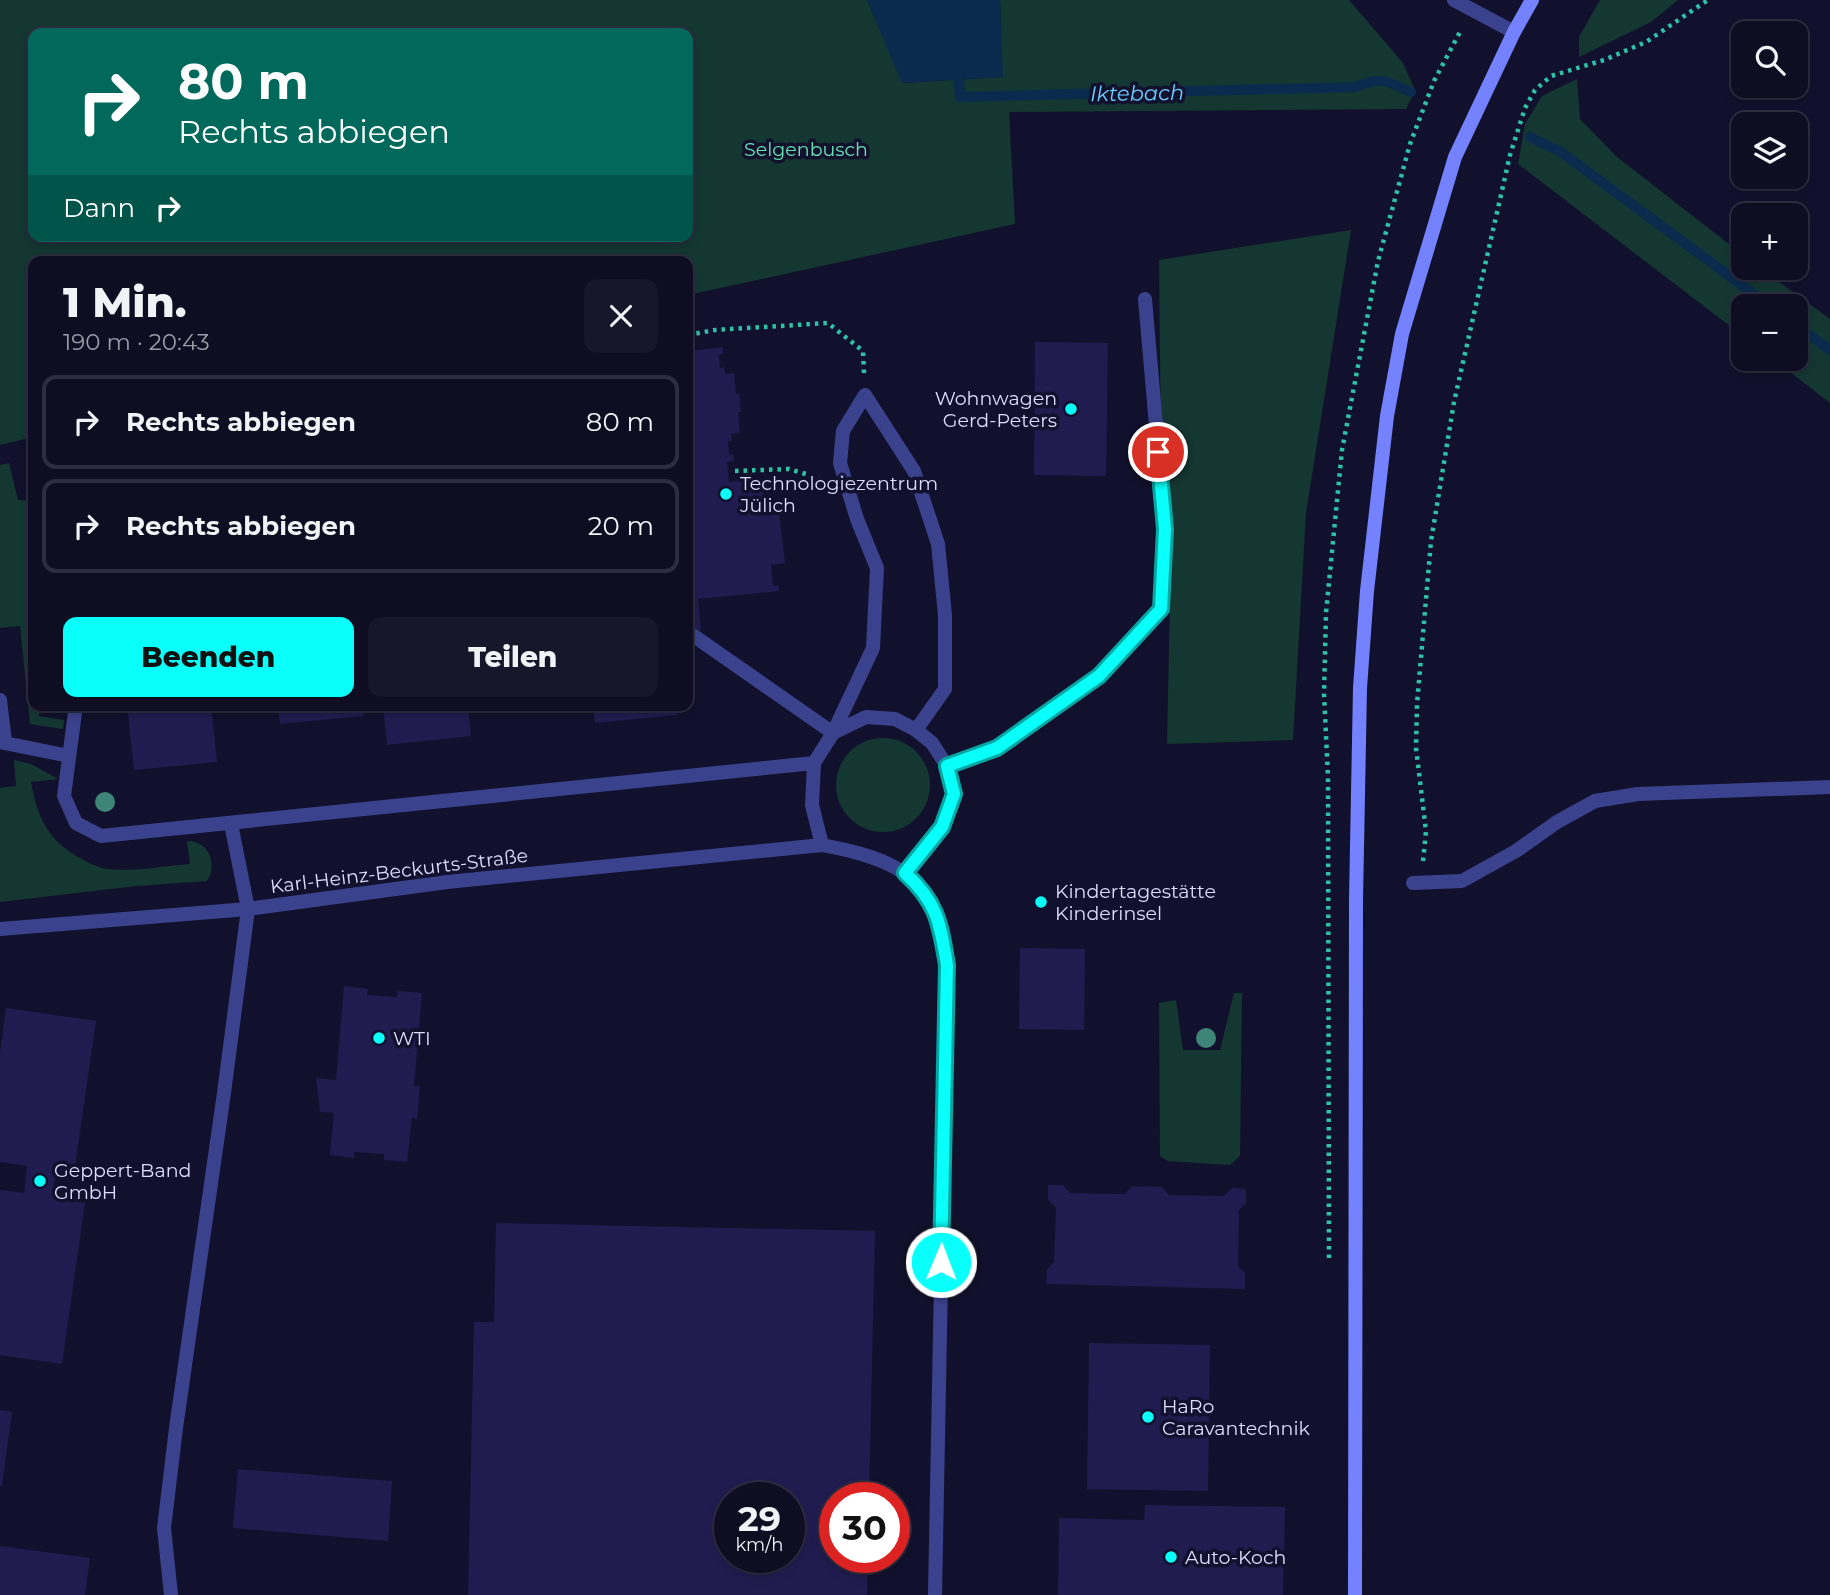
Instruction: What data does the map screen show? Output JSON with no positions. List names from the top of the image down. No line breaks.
{"streets":{"street":["Karl-Heinz-Beckurts-Straße"]},"water":["Iktebach"],"parks":["Selgenbusch"],"places":["Wohnwagen Gerd-Peters","Technologiezentrum Jülich","Kindertagestätte Kinderinsel","WTI","Geppert-Band GmbH","HaRo Caravantechnik","Auto-Koch"],"page":{"map_buttons":["+","−"],"turn":["80 m","Rechts abbiegen"],"then":"Dann","heading":["1 Min.","190 m · 20:43"],"list":[{"name":"Rechts abbiegen","value":"80 m"},{"name":"Rechts abbiegen","value":"20 m"}],"buttons":["Beenden","Teilen"],"speed":"29 km/h","limit":"30"}}
